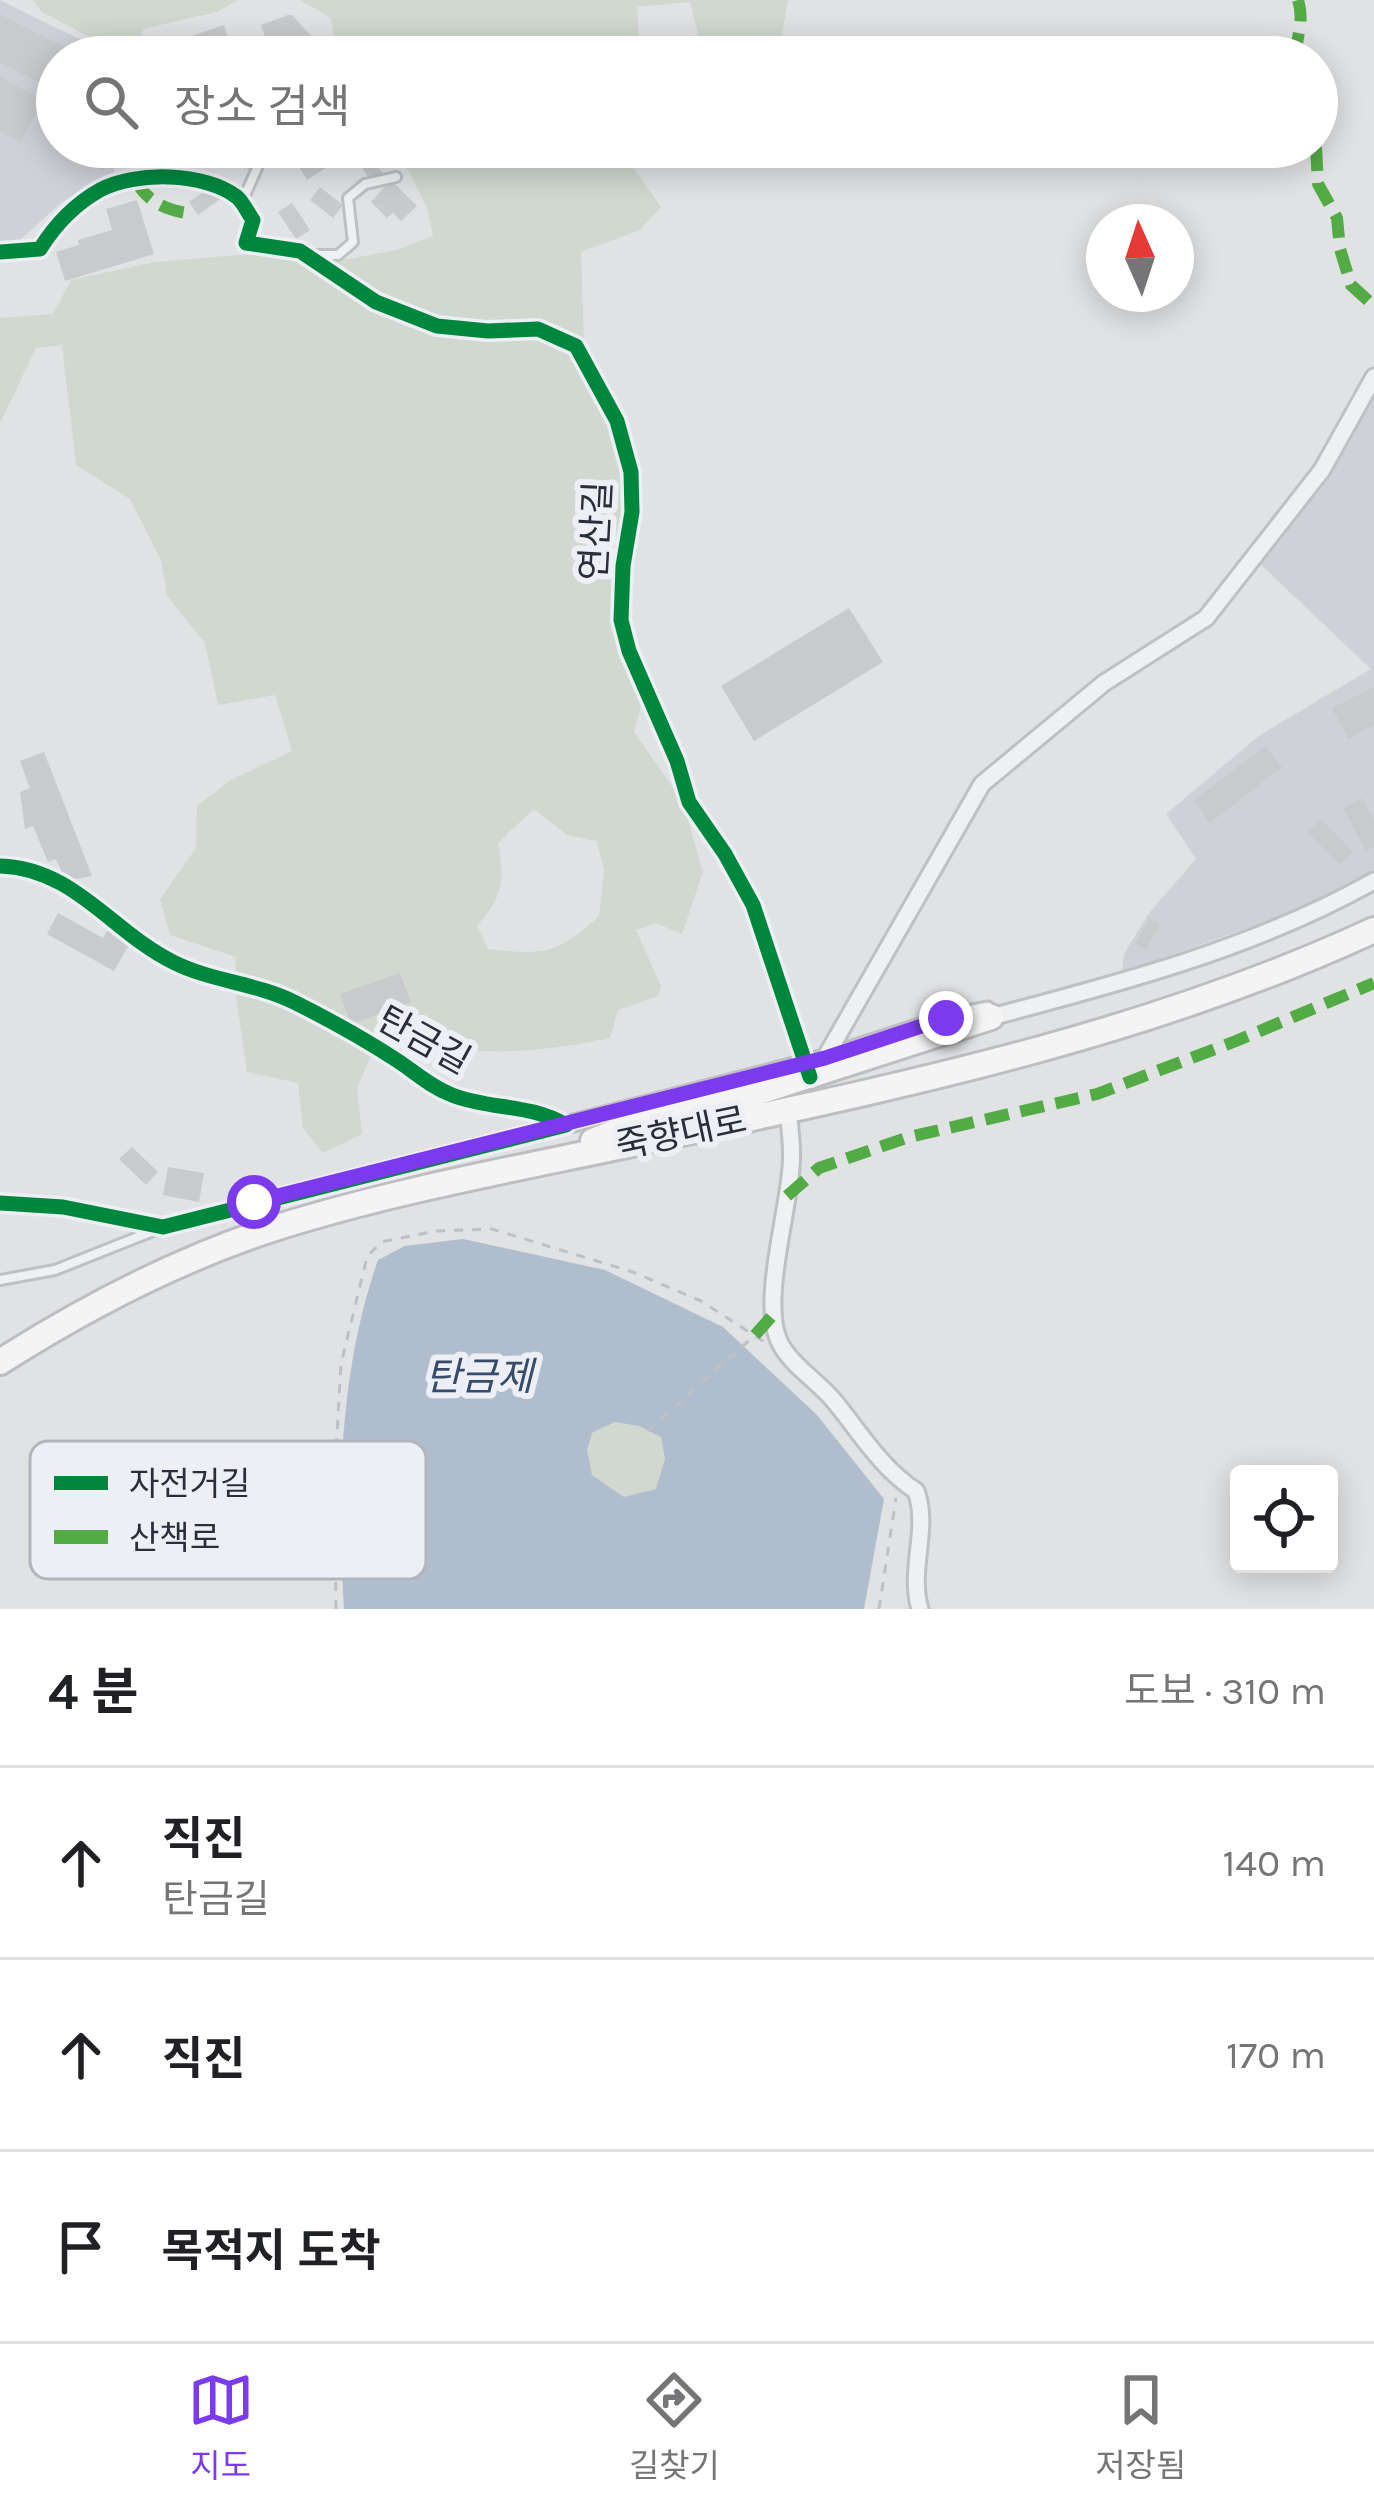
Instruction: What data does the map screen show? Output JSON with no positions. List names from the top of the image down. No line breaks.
{"streets":{"main road":["죽향대로"],"street":["연산길","탄금길"]},"water":["탄금제"],"legend":["자전거길","산책로"],"north":"top","page":{"search":"장소 검색","heading":["4 분","도보 · 310 m"],"list":[["직진","탄금길","140 m"],["직진","170 m"],"목적지 도착"],"nav":["지도","길찾기","저장됨"]}}
